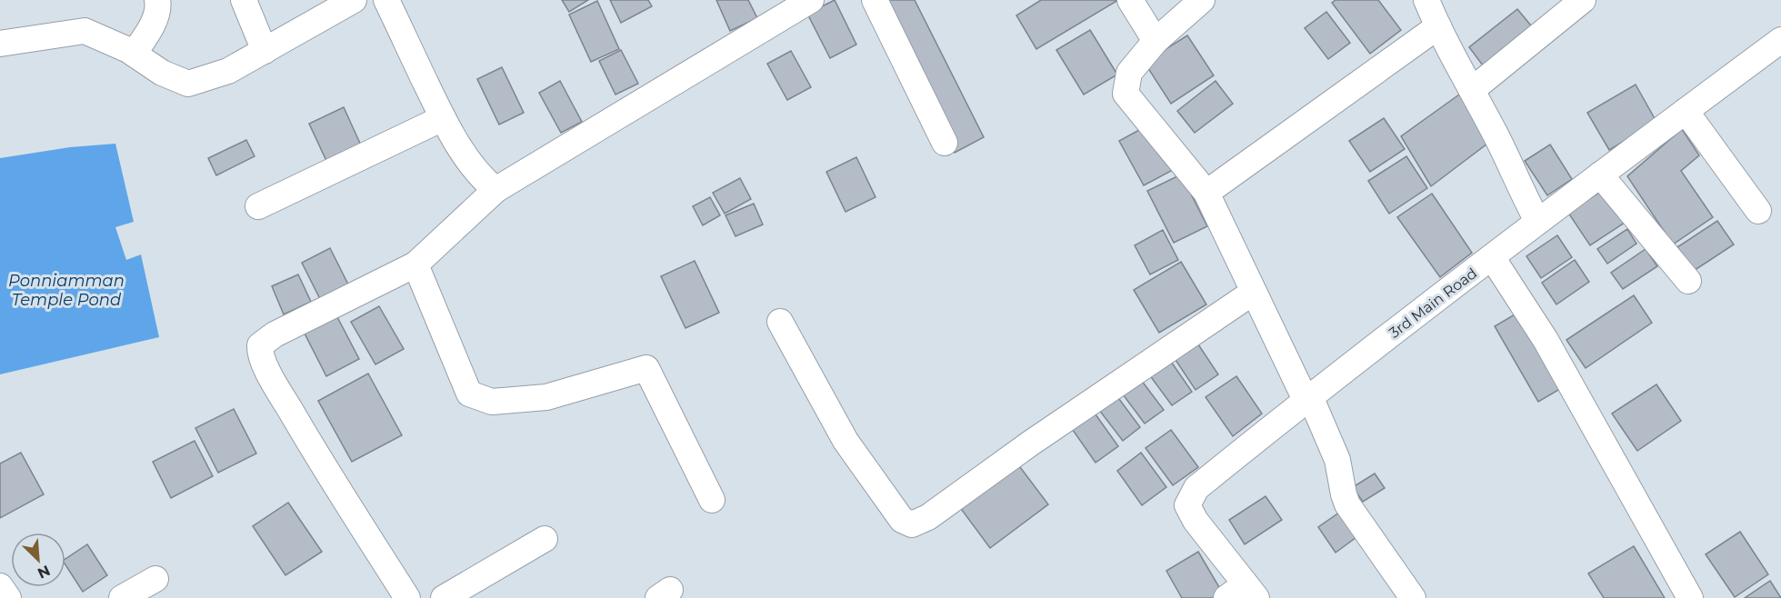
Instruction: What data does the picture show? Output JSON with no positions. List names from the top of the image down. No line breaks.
{"streets":{"street":["3rd Main Road"]},"water":["Ponniamman Temple Pond"],"north":"bottom right"}
